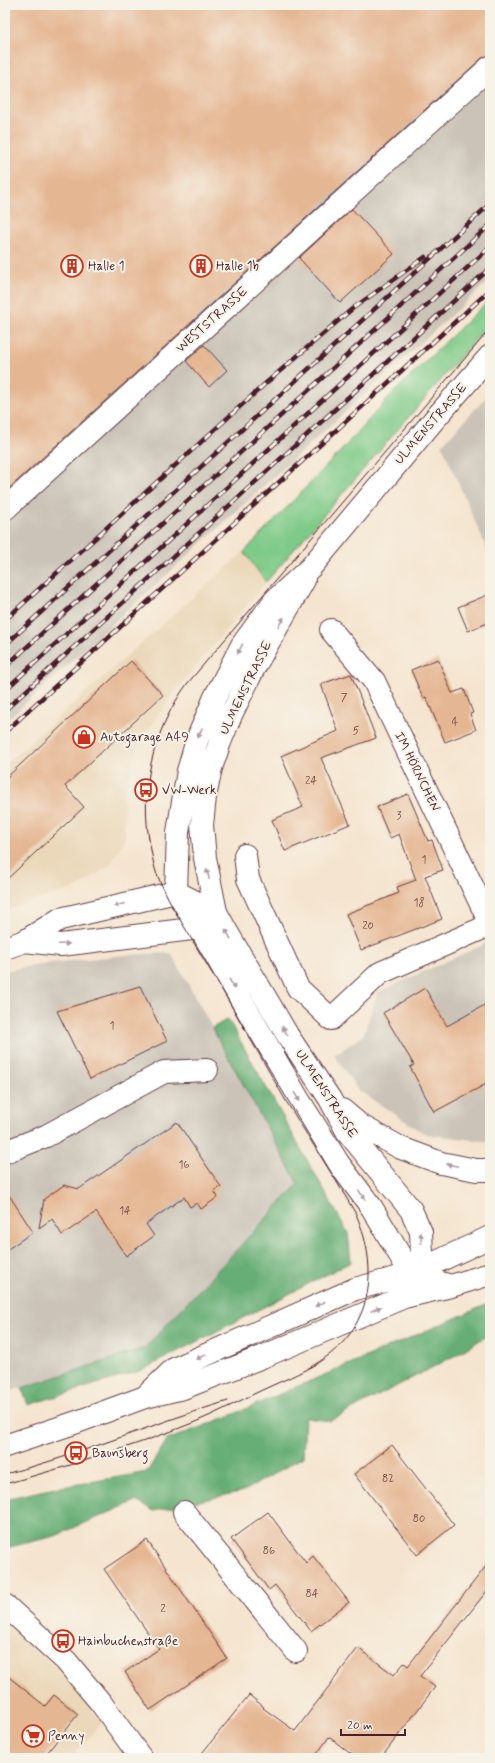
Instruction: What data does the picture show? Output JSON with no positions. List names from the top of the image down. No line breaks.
{"streets":{"main road":["WESTSTRASSE","ULMENSTRASSE","IM HÖRNCHEN"]},"places":{"building":["Halle 1","Halle 1b"],"shop":["Autogarage A49"],"bus stop":["VW-Werk","Baunsberg","Hainbuchenstraße"],"supermarket":["Penny"]},"house_numbers":["7","4","5","24","3","1","18","20","1","16","14","82","80","86","84","2"],"scale_bar":"20 m"}
